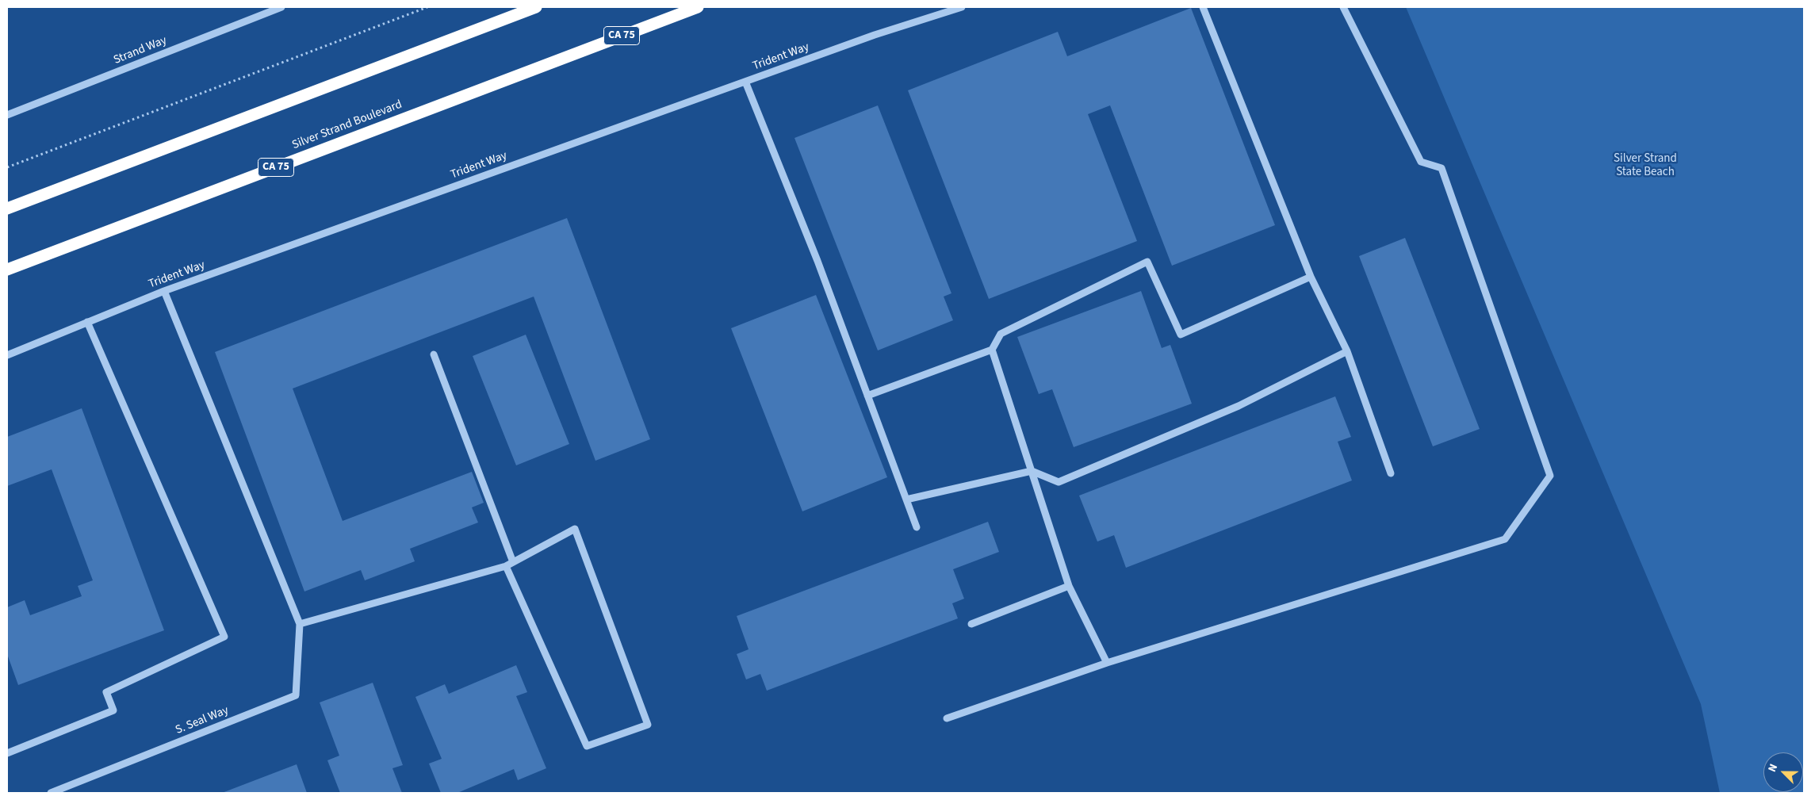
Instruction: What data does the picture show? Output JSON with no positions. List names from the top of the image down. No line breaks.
{"streets":{"highway":["CA 75","Silver Strand Boulevard"],"street":["Strand Way","Trident Way","S. Seal Way"]},"parks":["Silver Strand State Beach"],"north":"top left"}
